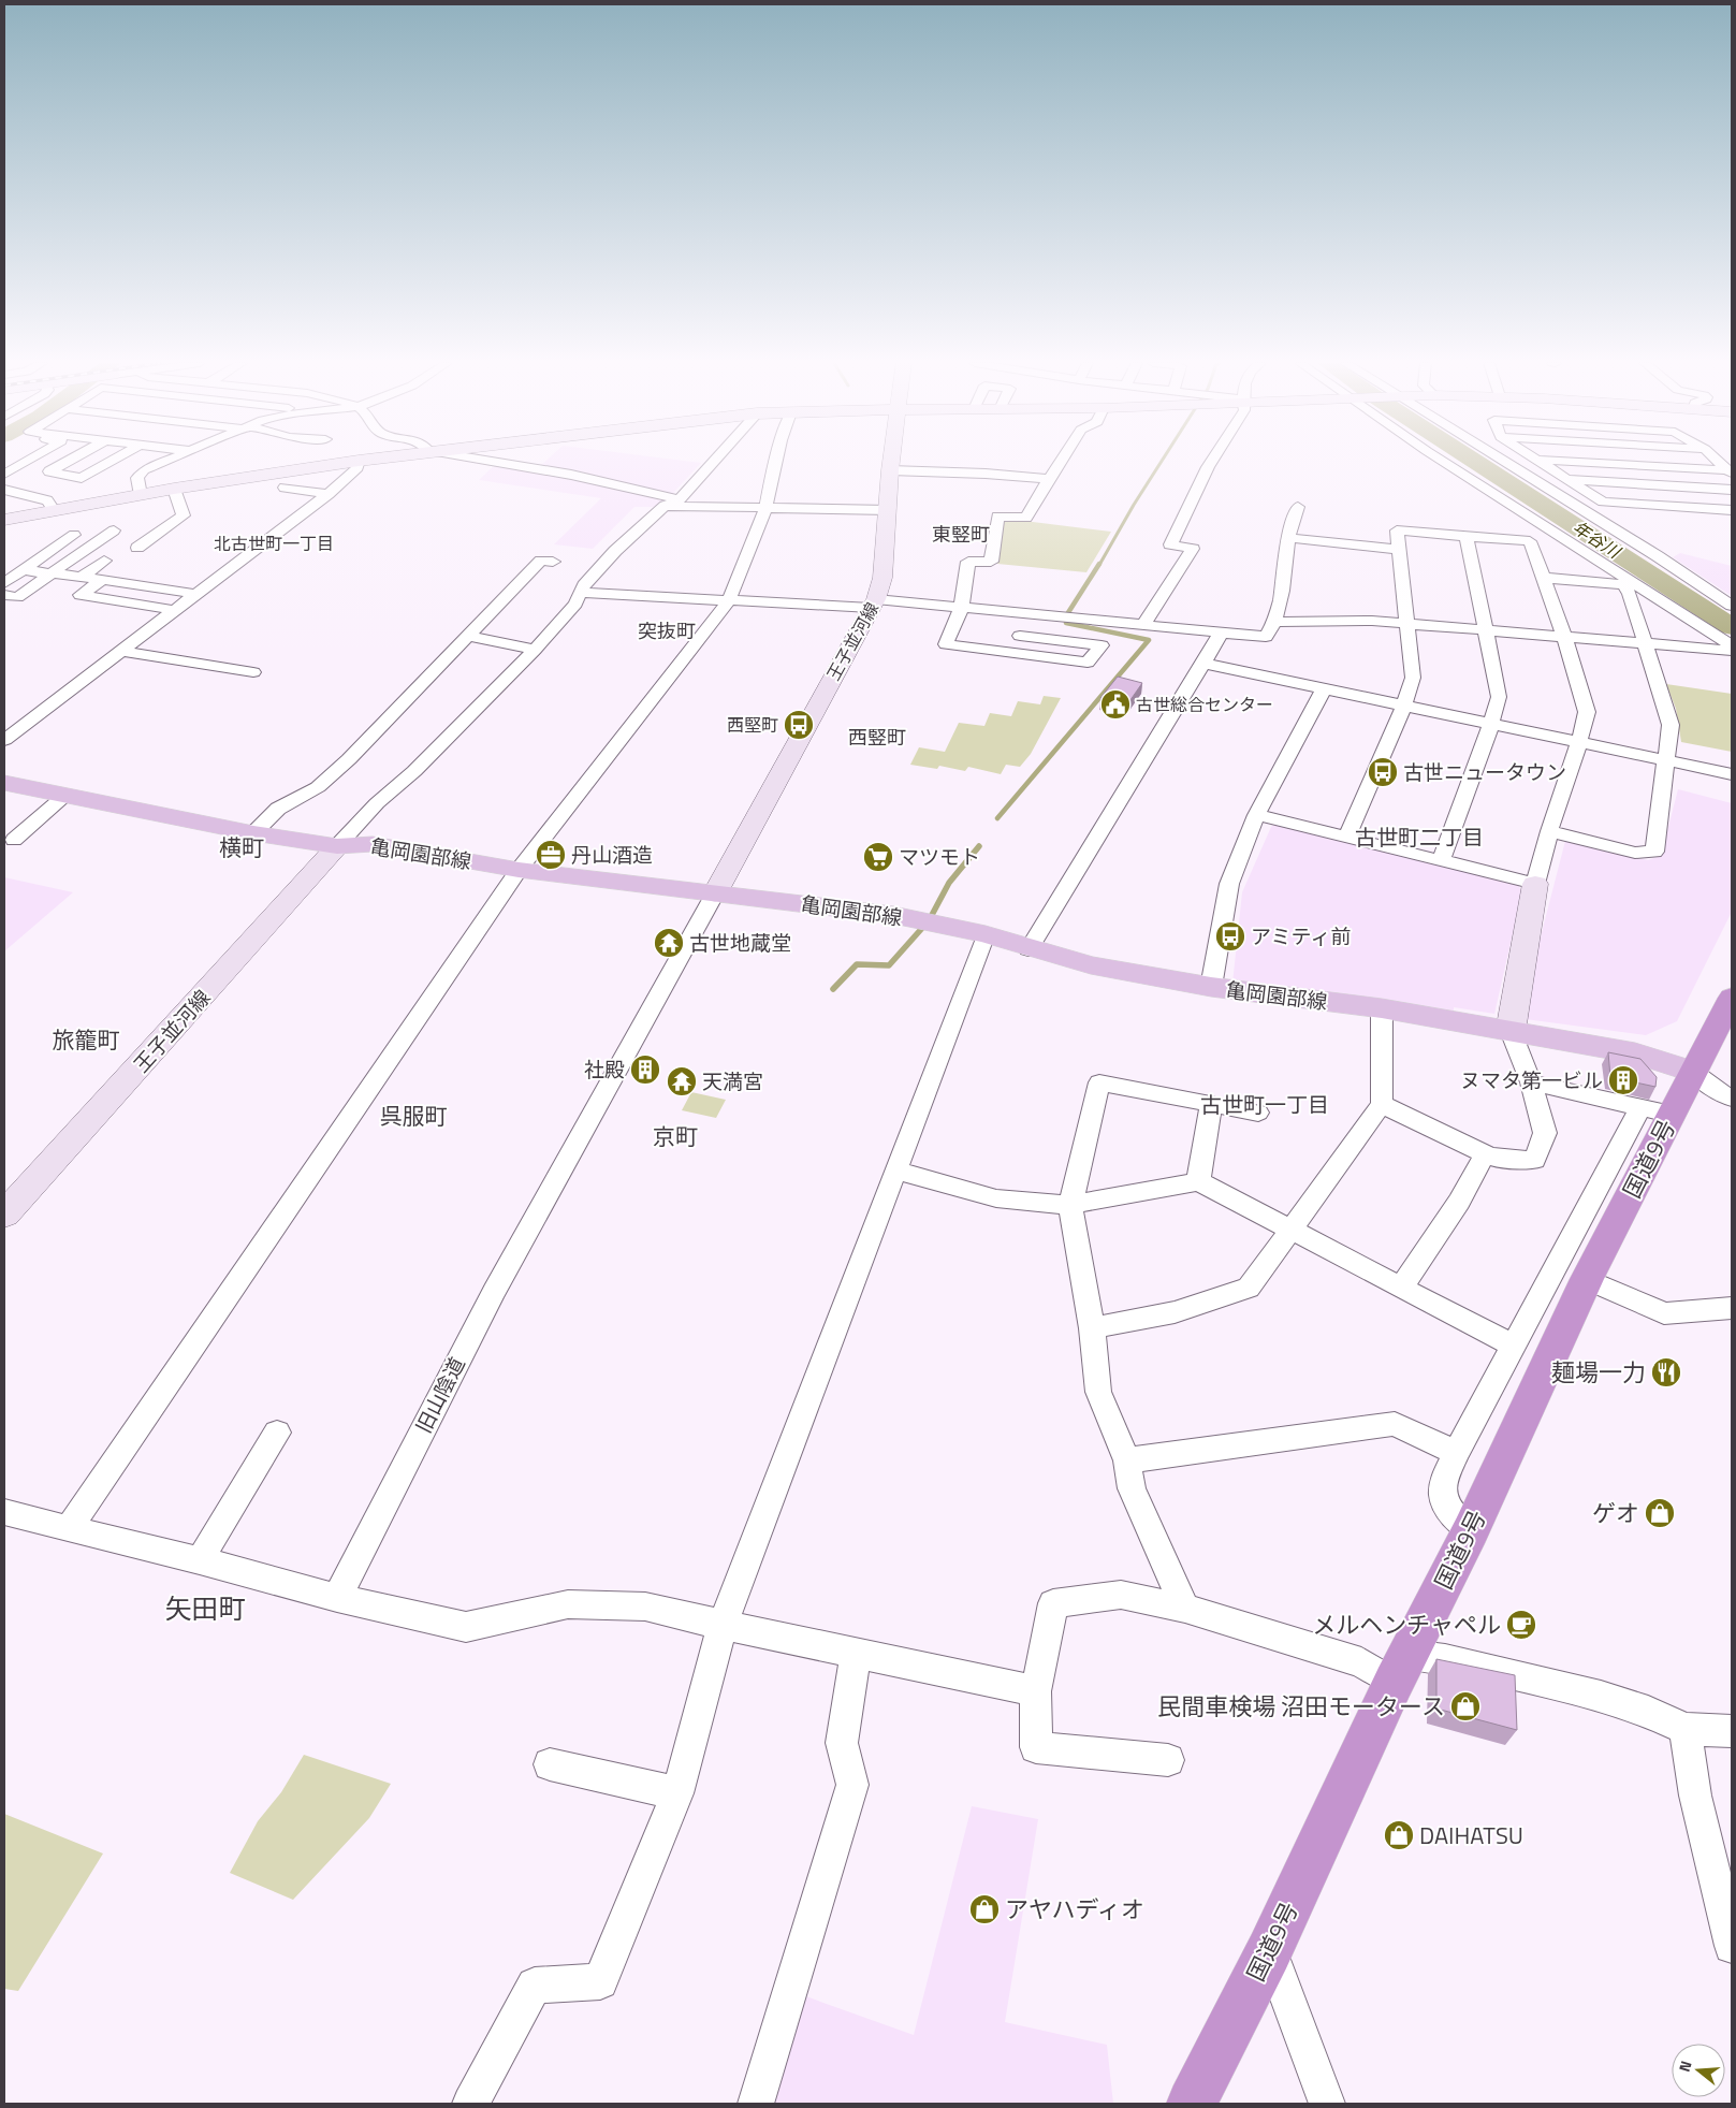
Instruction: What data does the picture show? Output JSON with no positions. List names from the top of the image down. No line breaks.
{"streets":{"highway":["国道9号"],"main road":["亀岡園部線"],"street":["王子並河線","旧山陰道"]},"crossings":[["王子並河線","亀岡園部線"],["王子並河線","旧山陰道"],["亀岡園部線","国道9号"],["亀岡園部線","旧山陰道"]],"districts":["東竪町","北古世町一丁目","突抜町","西竪町","古世町二丁目","横町","旅籠町","古世町一丁目","呉服町","京町","矢田町"],"water":["年谷川"],"places":{"public building":["古世総合センター"],"bus stop":["西堅町","古世ニュータウン","アミティ前"],"office":["丹山酒造"],"supermarket":["マツモト"],"temple":["古世地蔵堂","天満宮"],"building":["社殿","ヌマタ第一ビル"],"restaurant":["麺場一力"],"shop":["ゲオ","民間車検場 沼田モータース","DAIHATSU","アヤハディオ"],"cafe":["メルヘンチャペル"]},"north":"left"}
